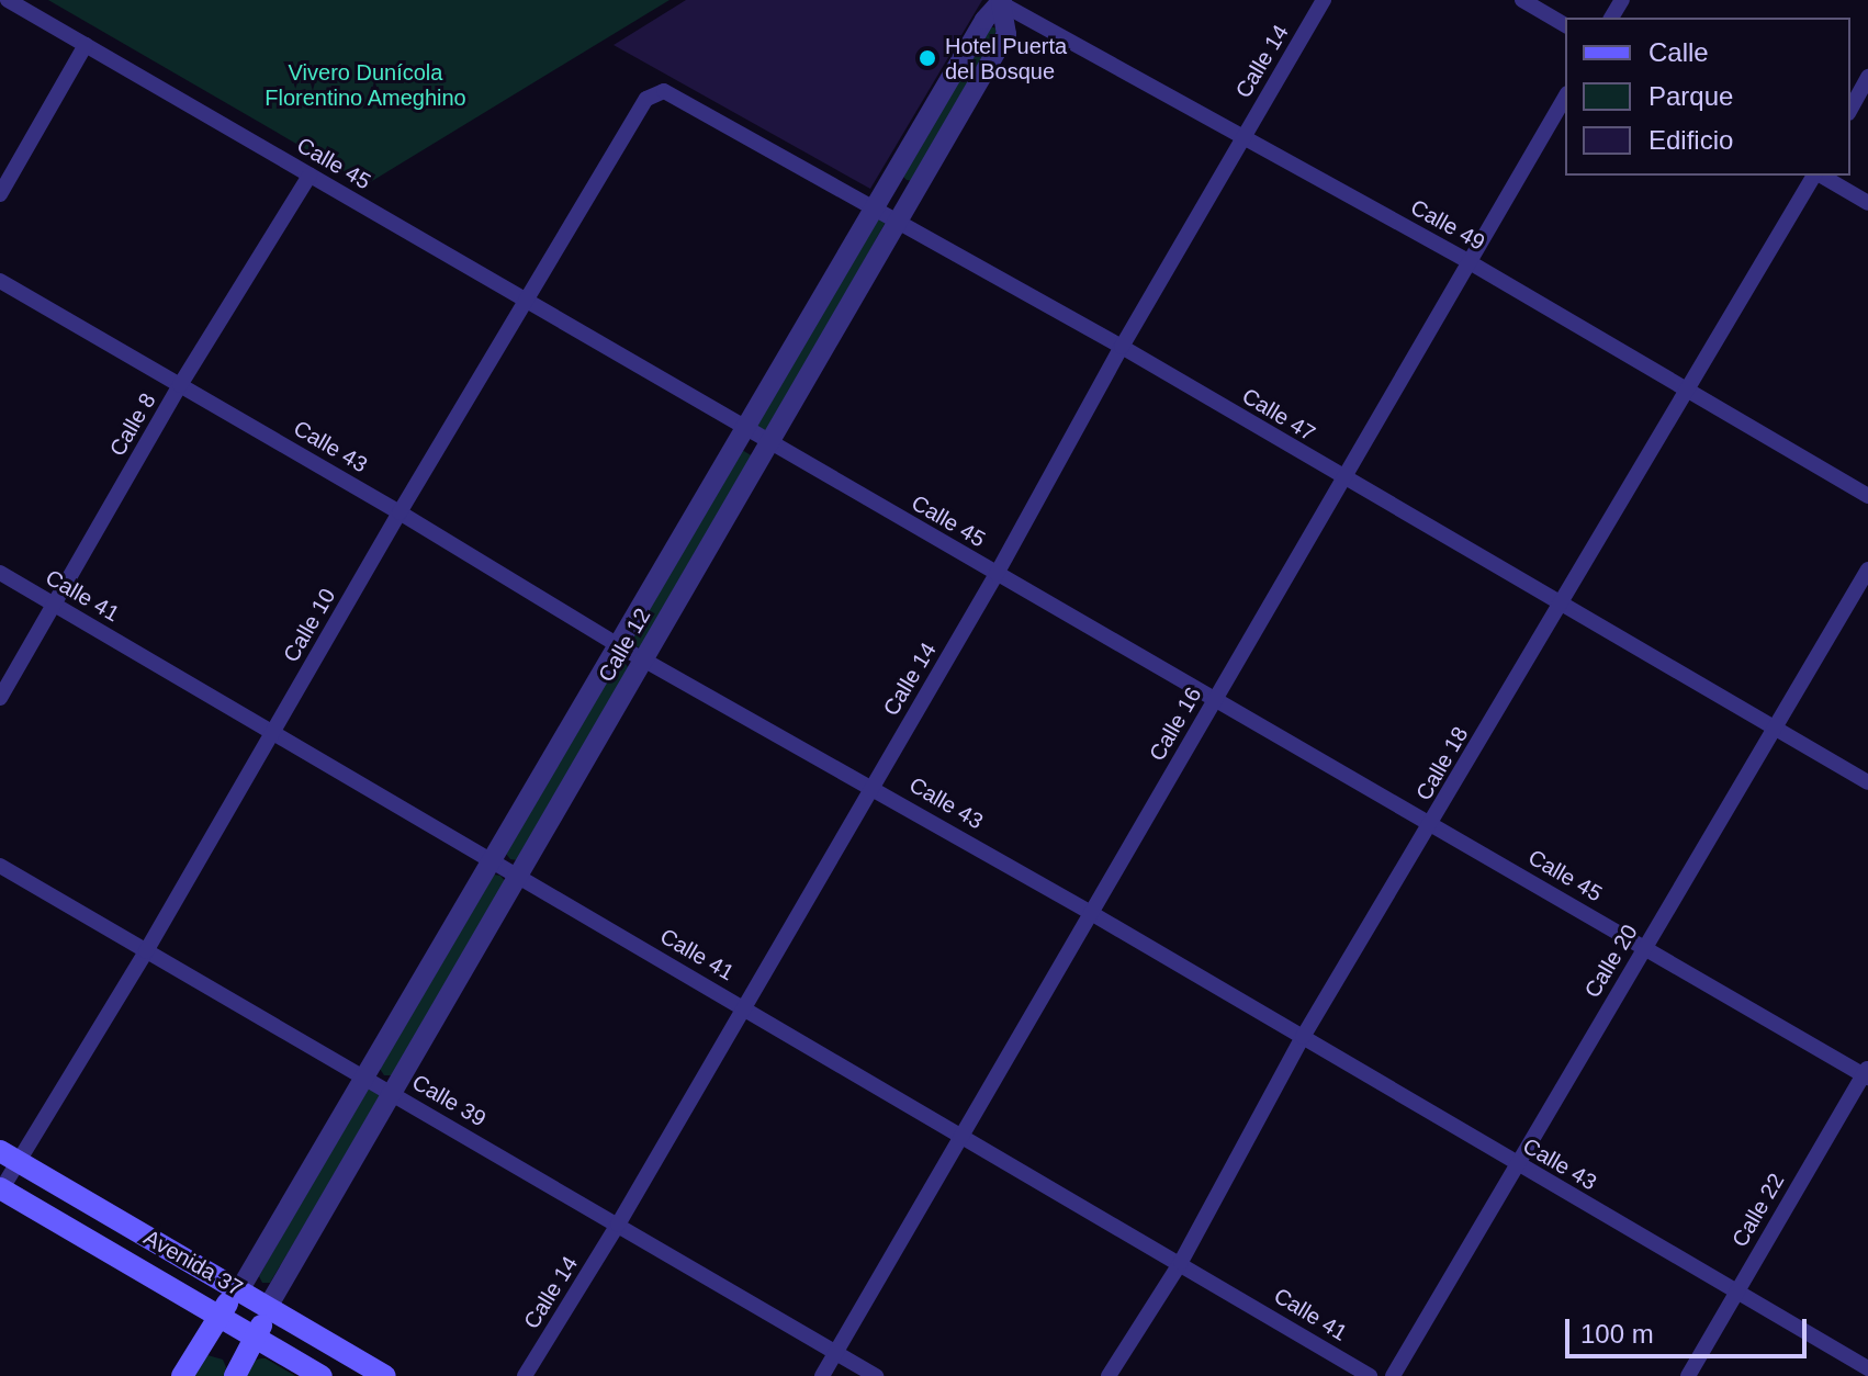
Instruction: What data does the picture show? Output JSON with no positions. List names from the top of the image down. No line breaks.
{"streets":{"main road":["Avenida 37"],"street":["Calle 14","Calle 45","Calle 49","Calle 47","Calle 8","Calle 43","Calle 41","Calle 10","Calle 12","Calle 16","Calle 18","Calle 20","Calle 39","Calle 22"]},"crossings":[["Calle 14","Calle 45"],["Calle 14","Calle 49"],["Calle 14","Calle 47"],["Calle 14","Calle 43"],["Calle 14","Calle 41"],["Calle 14","Calle 39"],["Calle 45","Calle 8"],["Calle 45","Calle 10"],["Calle 45","Calle 12"],["Calle 45","Calle 16"],["Calle 45","Calle 18"],["Calle 45","Calle 20"],["Calle 45","Calle 22"],["Calle 49","Calle 12"],["Calle 49","Calle 16"],["Calle 49","Calle 18"],["Calle 47","Calle 10"],["Calle 47","Calle 12"],["Calle 47","Calle 16"],["Calle 47","Calle 18"],["Calle 47","Calle 20"],["Calle 8","Calle 43"],["Calle 8","Calle 41"],["Calle 43","Calle 10"],["Calle 43","Calle 12"],["Calle 43","Calle 16"],["Calle 43","Calle 18"],["Calle 43","Calle 20"],["Calle 43","Calle 22"],["Calle 41","Calle 10"],["Calle 41","Calle 12"],["Calle 41","Calle 16"],["Calle 41","Calle 18"],["Calle 10","Calle 39"],["Calle 10","Avenida 37"],["Calle 12","Calle 39"],["Calle 12","Avenida 37"],["Calle 16","Calle 39"]],"parks":["Vivero Dunícola Florentino Ameghino"],"places":["Hotel Puerta del Bosque"],"legend":["Calle","Parque","Edificio"],"scale_bar":"100 m"}
